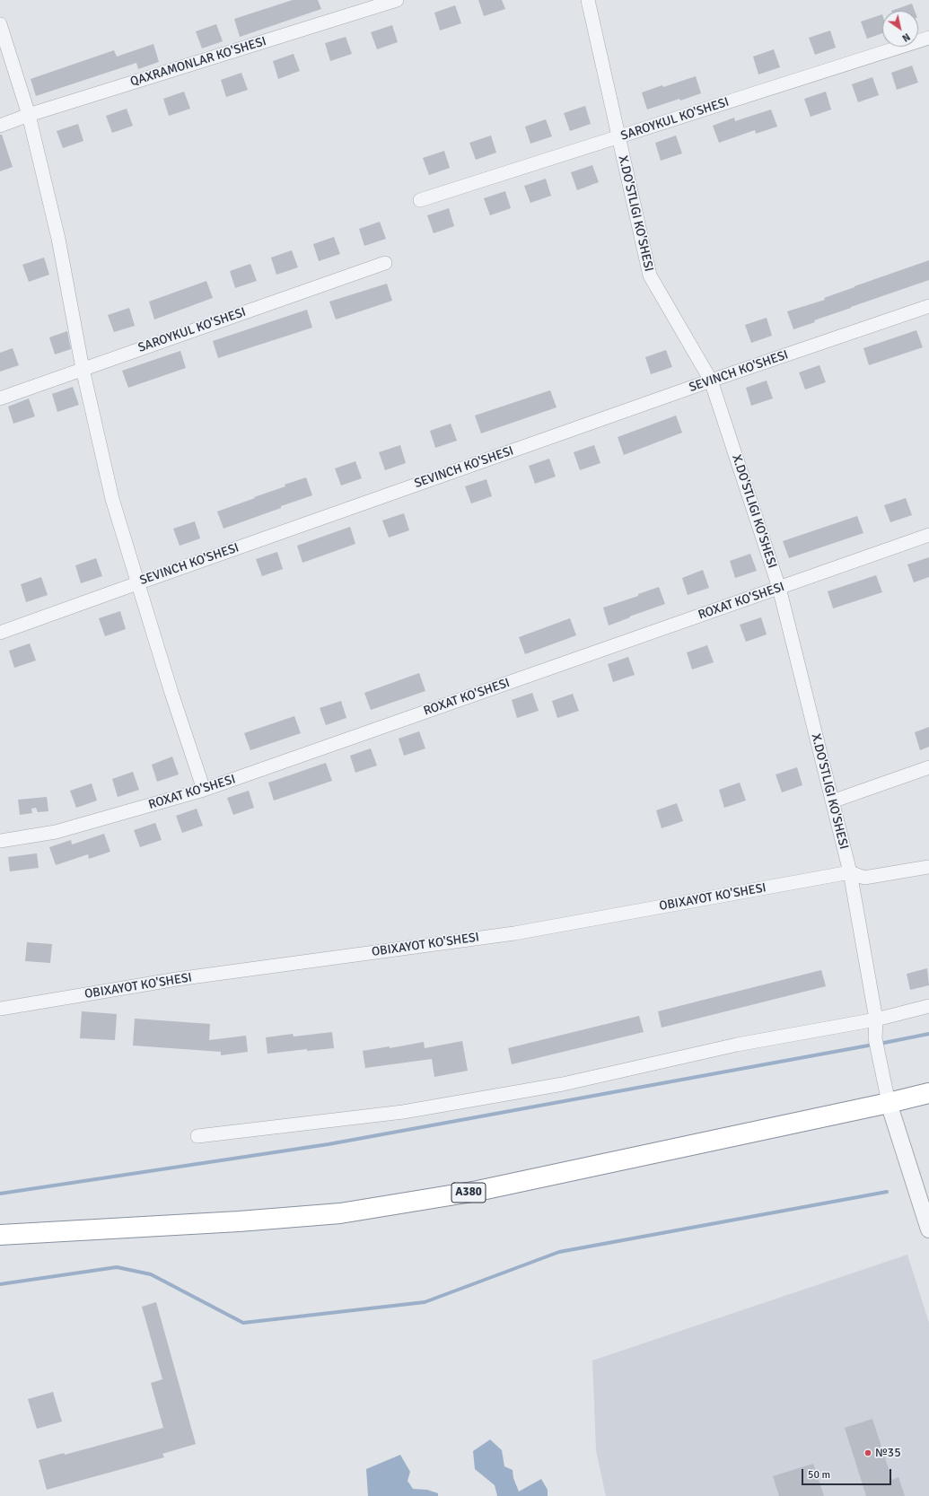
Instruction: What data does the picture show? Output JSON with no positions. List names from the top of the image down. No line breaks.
{"streets":{"highway":["A380"],"street":["QAXRAMONLAR KO'SHESI","SAROYKUL KO'SHESI","X.DO'STLIGI KO'SHESI","SEVINCH KO'SHESI","ROXAT KO'SHESI","OBIXAYOT KO'SHESI"]},"crossings":[["SAROYKUL KO'SHESI","X.DO'STLIGI KO'SHESI"],["X.DO'STLIGI KO'SHESI","SEVINCH KO'SHESI"],["X.DO'STLIGI KO'SHESI","ROXAT KO'SHESI"],["X.DO'STLIGI KO'SHESI","OBIXAYOT KO'SHESI"],["X.DO'STLIGI KO'SHESI","A380"]],"places":["№35"],"scale_bar":"50 m","north":"bottom right"}
